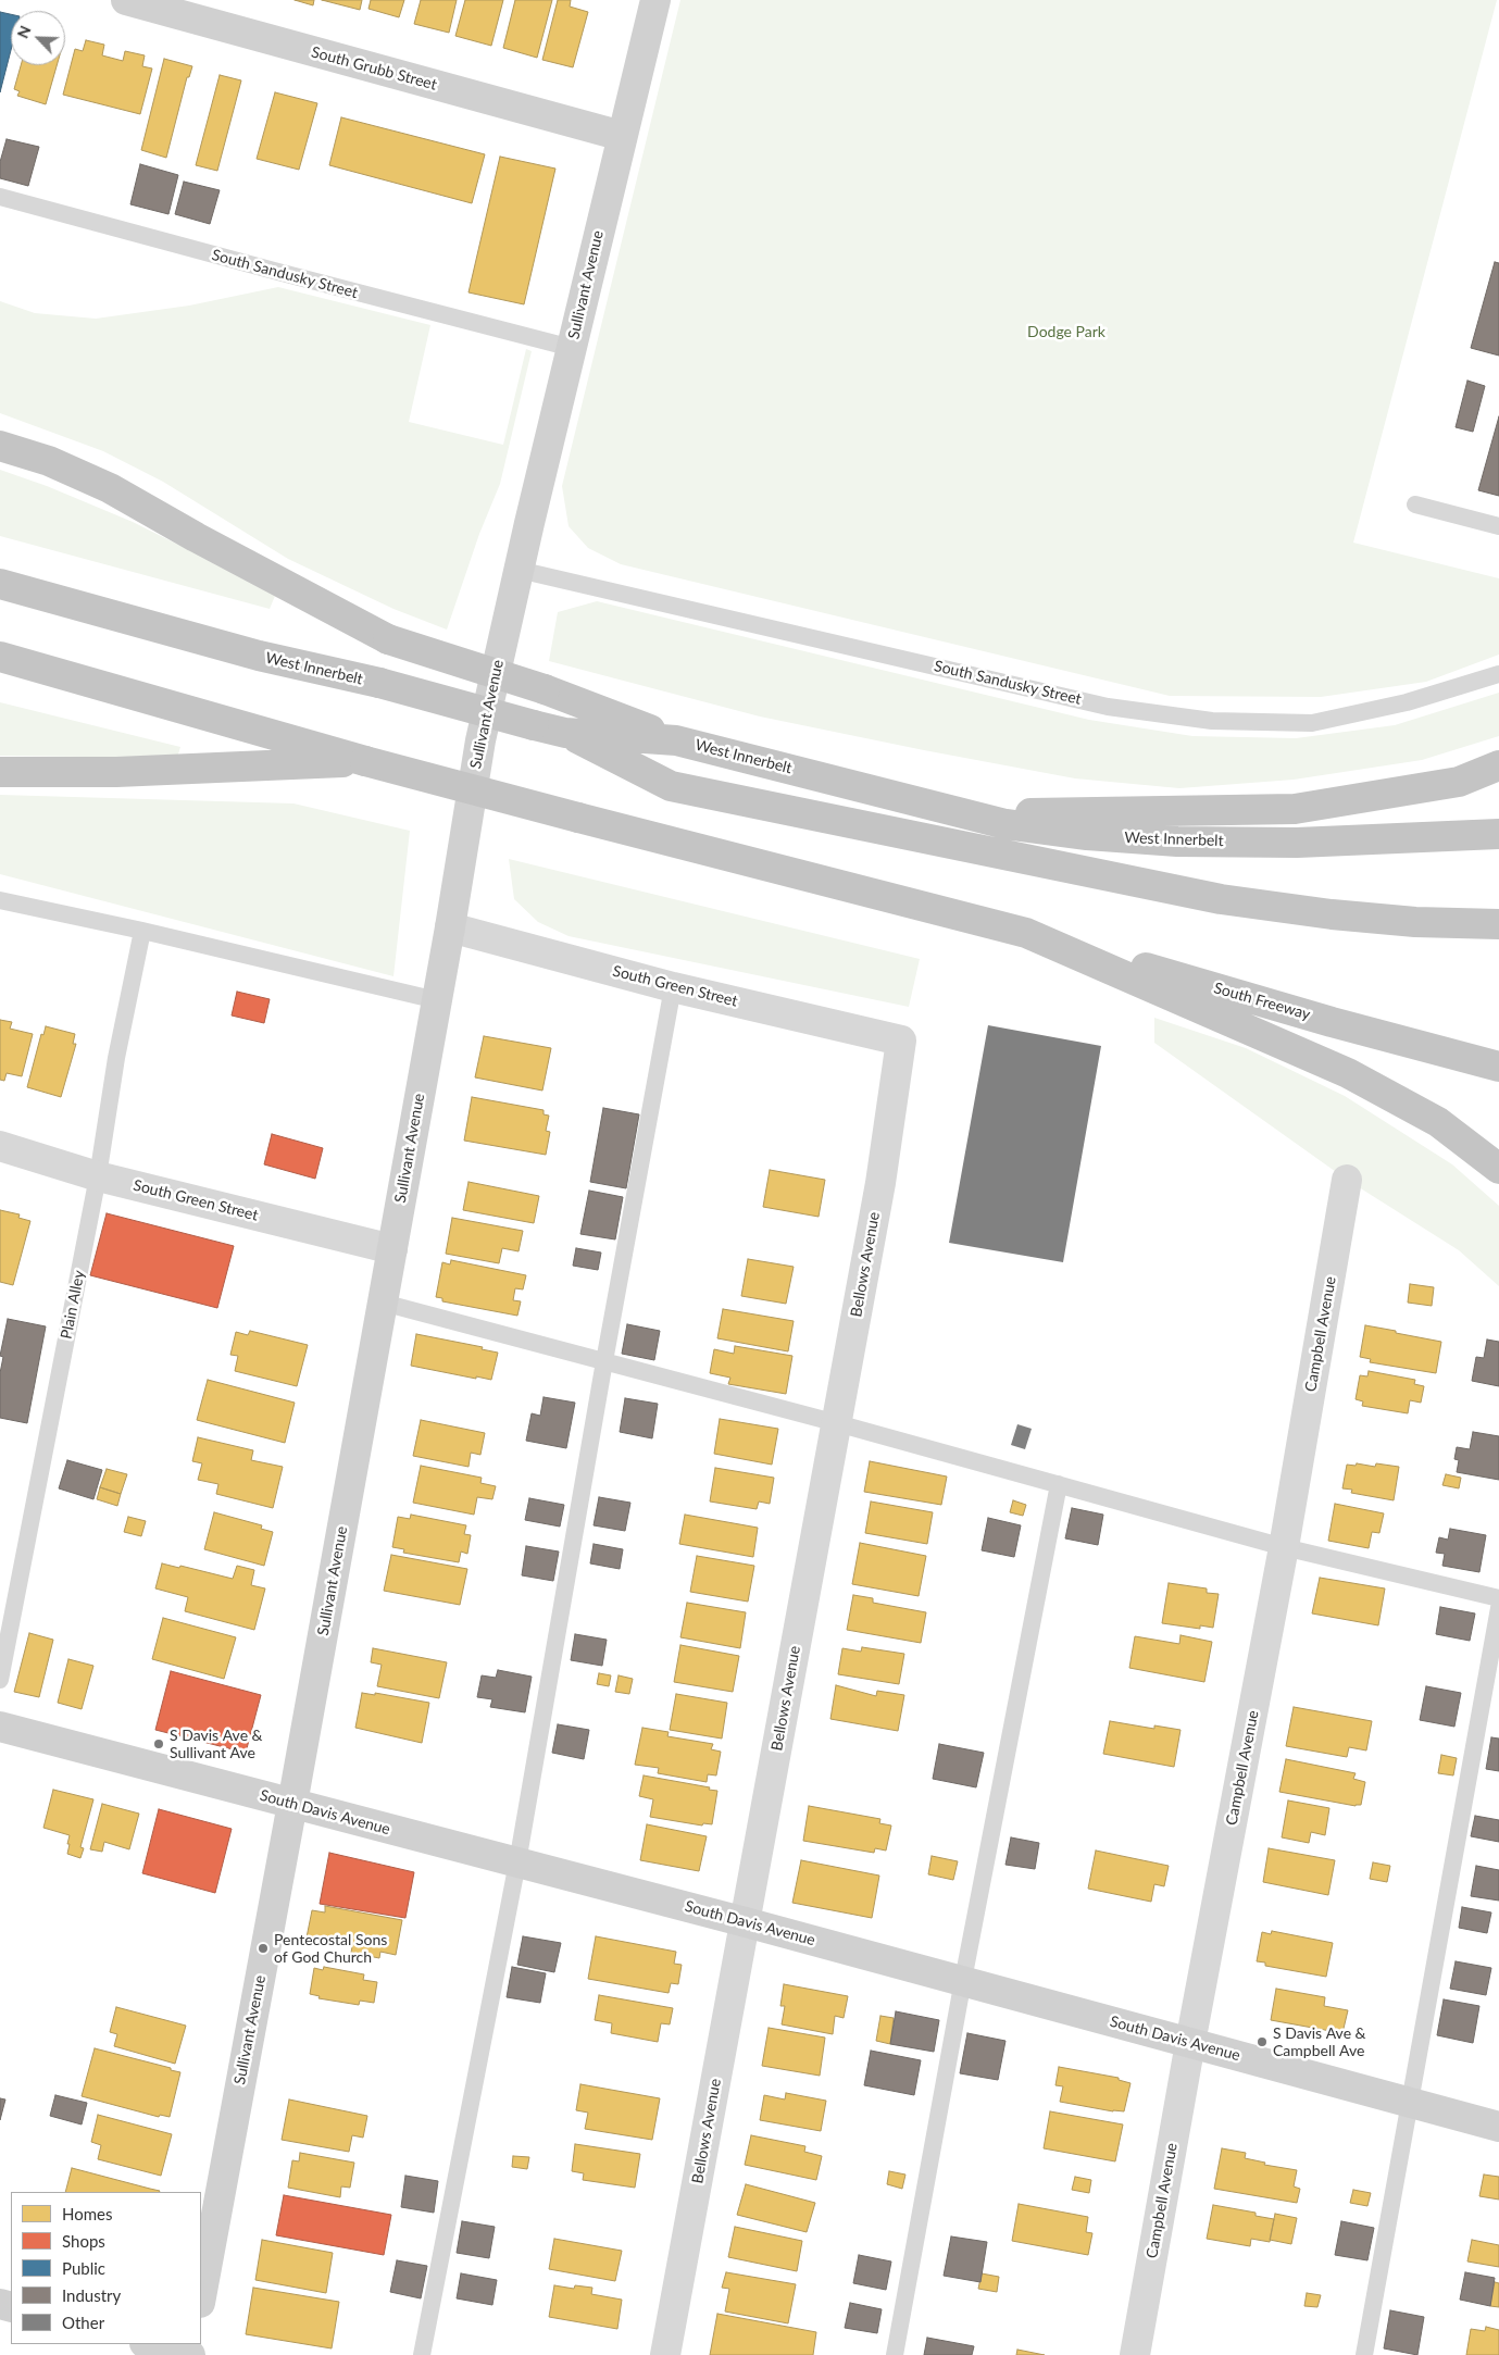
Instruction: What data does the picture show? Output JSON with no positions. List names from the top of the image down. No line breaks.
{"streets":{"highway":["West Innerbelt","South Freeway"],"street":["South Grubb Street","Sullivant Avenue","South Green Street","Bellows Avenue","Campbell Avenue","South Davis Avenue"],"lane":["South Sandusky Street","Plain Alley"]},"crossings":[["South Grubb Street","Sullivant Avenue"],["South Sandusky Street","Sullivant Avenue"],["Sullivant Avenue","South Green Street"],["Sullivant Avenue","South Davis Avenue"],["South Green Street","Bellows Avenue"],["South Green Street","Plain Alley"],["Bellows Avenue","South Davis Avenue"],["Campbell Avenue","South Davis Avenue"]],"parks":["Dodge Park"],"places":["S Davis Ave & Sullivant Ave","Pentecostal Sons of God Church","S Davis Ave & Campbell Ave"],"legend":["Homes","Shops","Public","Industry","Other"],"north":"top left"}
